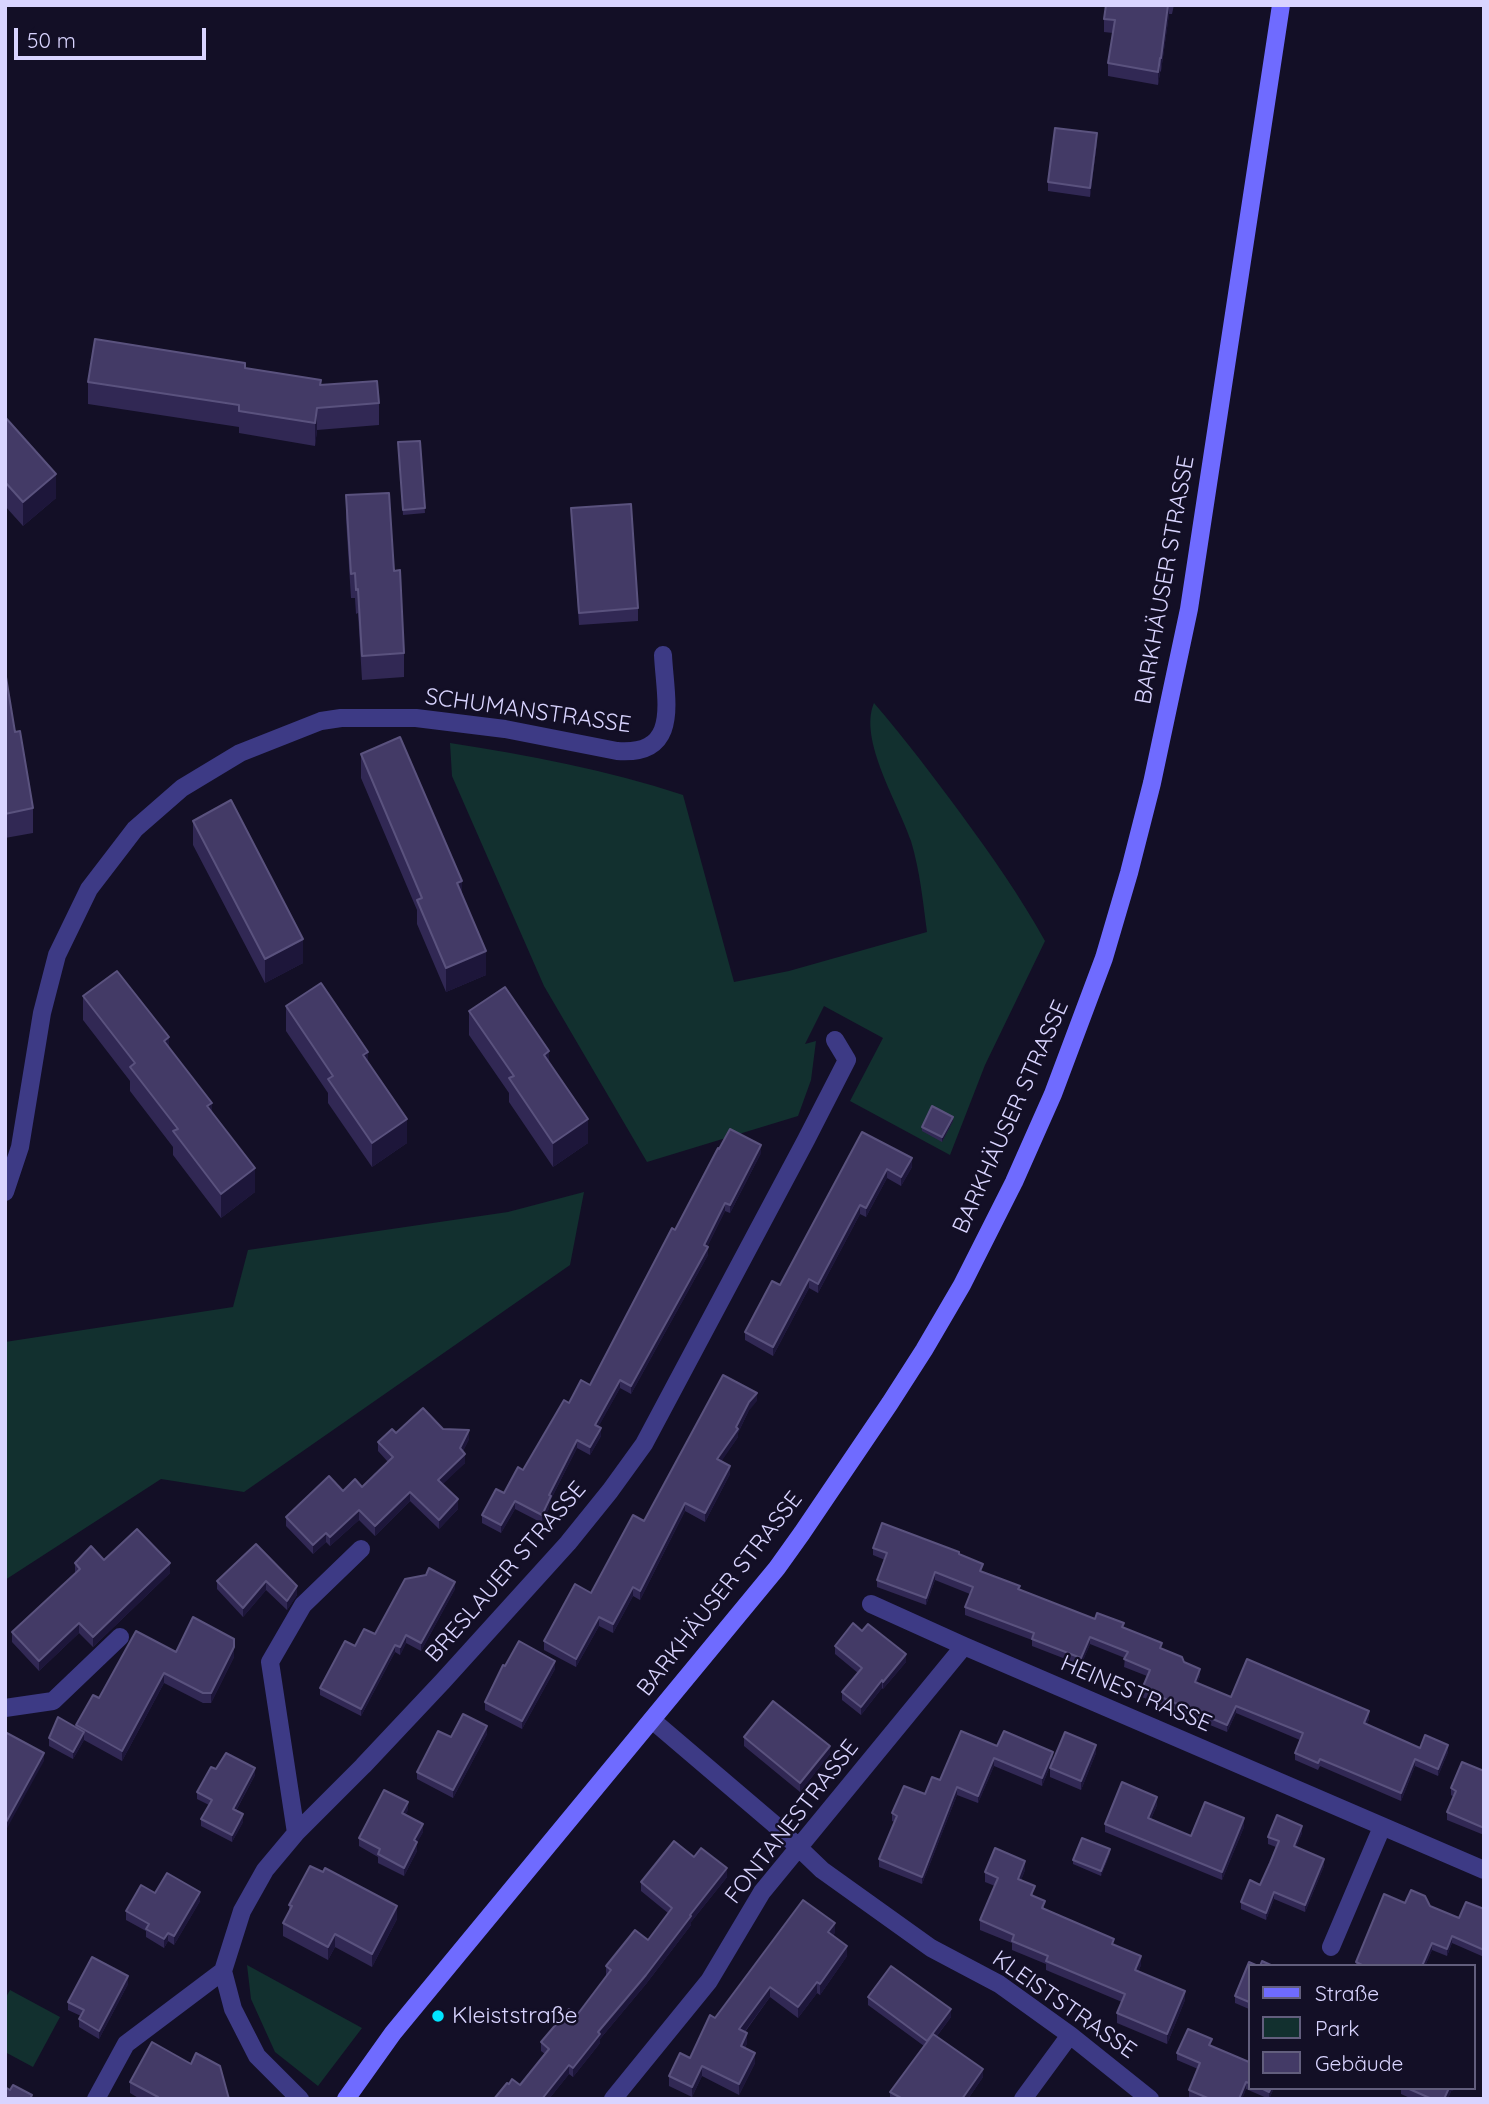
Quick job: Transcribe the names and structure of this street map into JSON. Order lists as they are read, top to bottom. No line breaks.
{"streets":{"street":["BARKHÄUSER STRASSE","SCHUMANSTRASSE","BRESLAUER STRASSE","HEINESTRASSE","FONTANESTRASSE","KLEISTSTRASSE"]},"crossings":[["BARKHÄUSER STRASSE","KLEISTSTRASSE"],["HEINESTRASSE","FONTANESTRASSE"],["FONTANESTRASSE","KLEISTSTRASSE"]],"places":["Kleiststraße"],"legend":["Straße","Park","Gebäude"],"scale_bar":"50 m"}
